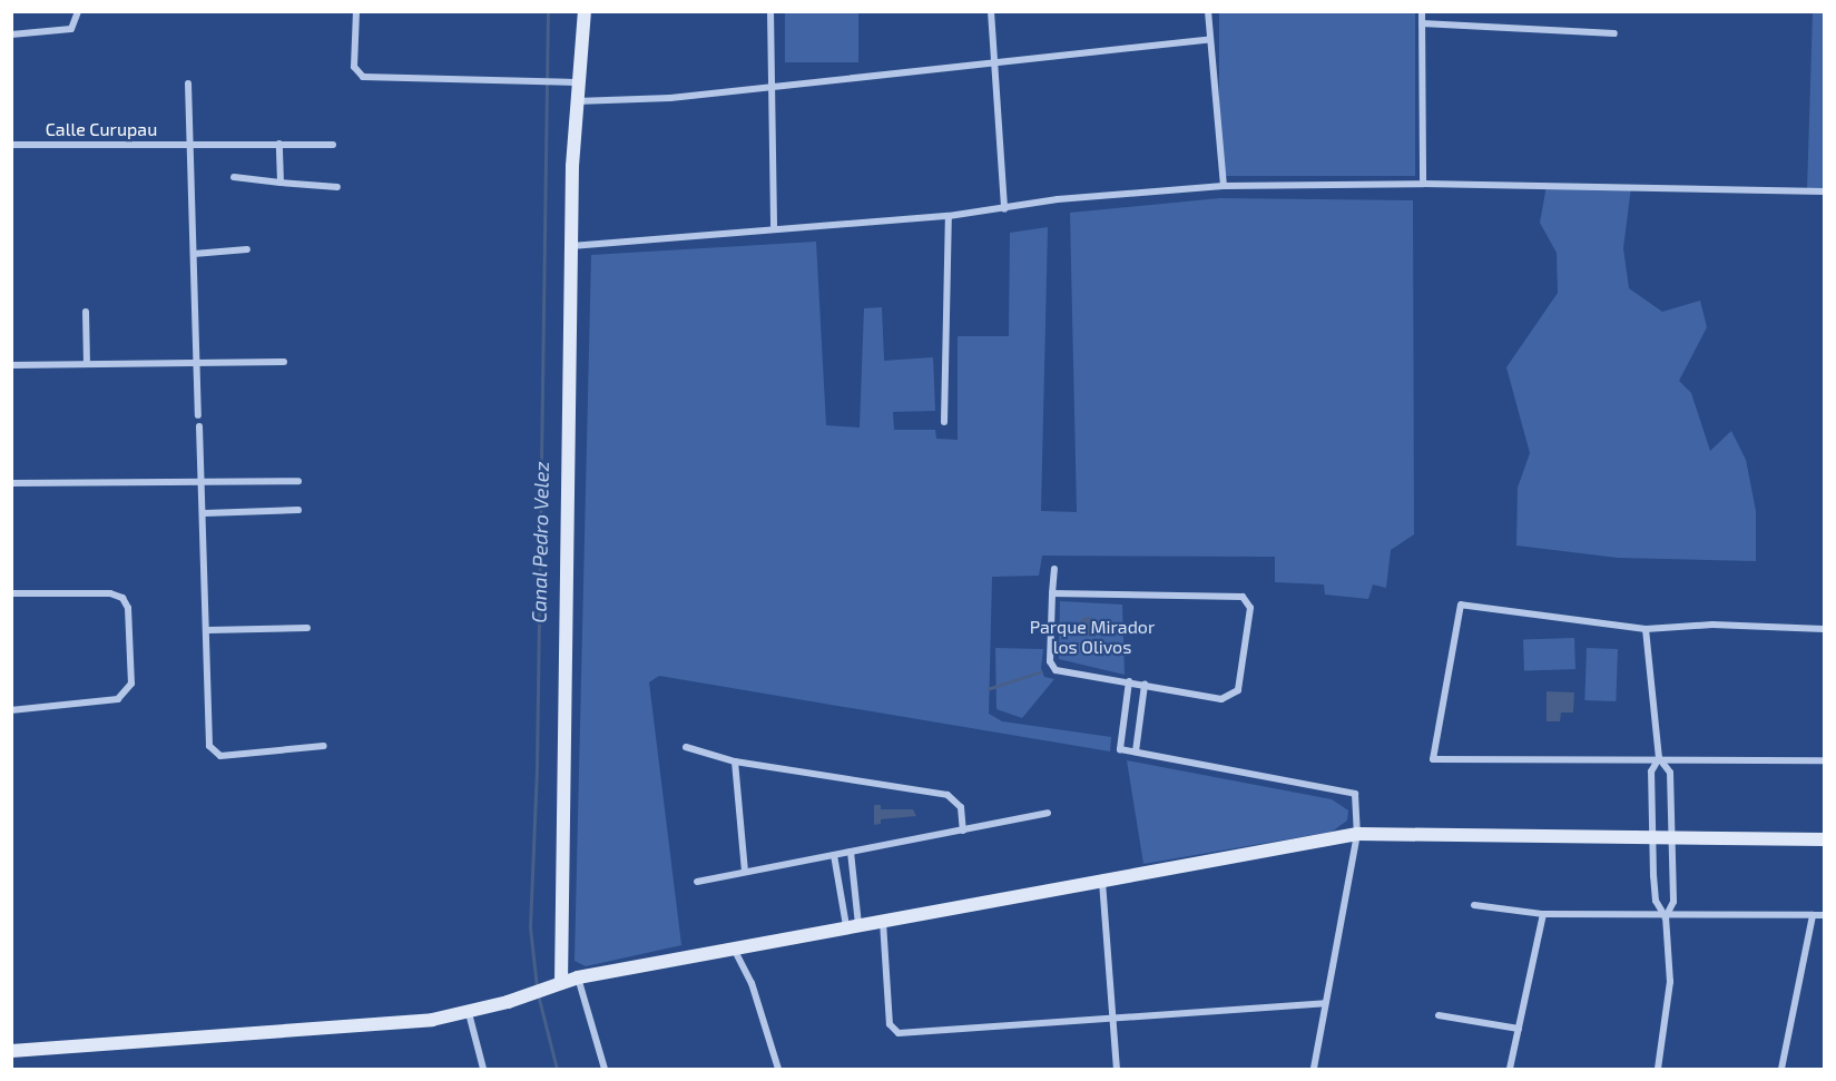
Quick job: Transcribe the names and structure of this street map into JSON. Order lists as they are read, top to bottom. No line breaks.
{"streets":{"street":["Calle Curupau"]},"water":["Canal Pedro Velez"],"parks":["Parque Mirador los Olivos"]}
